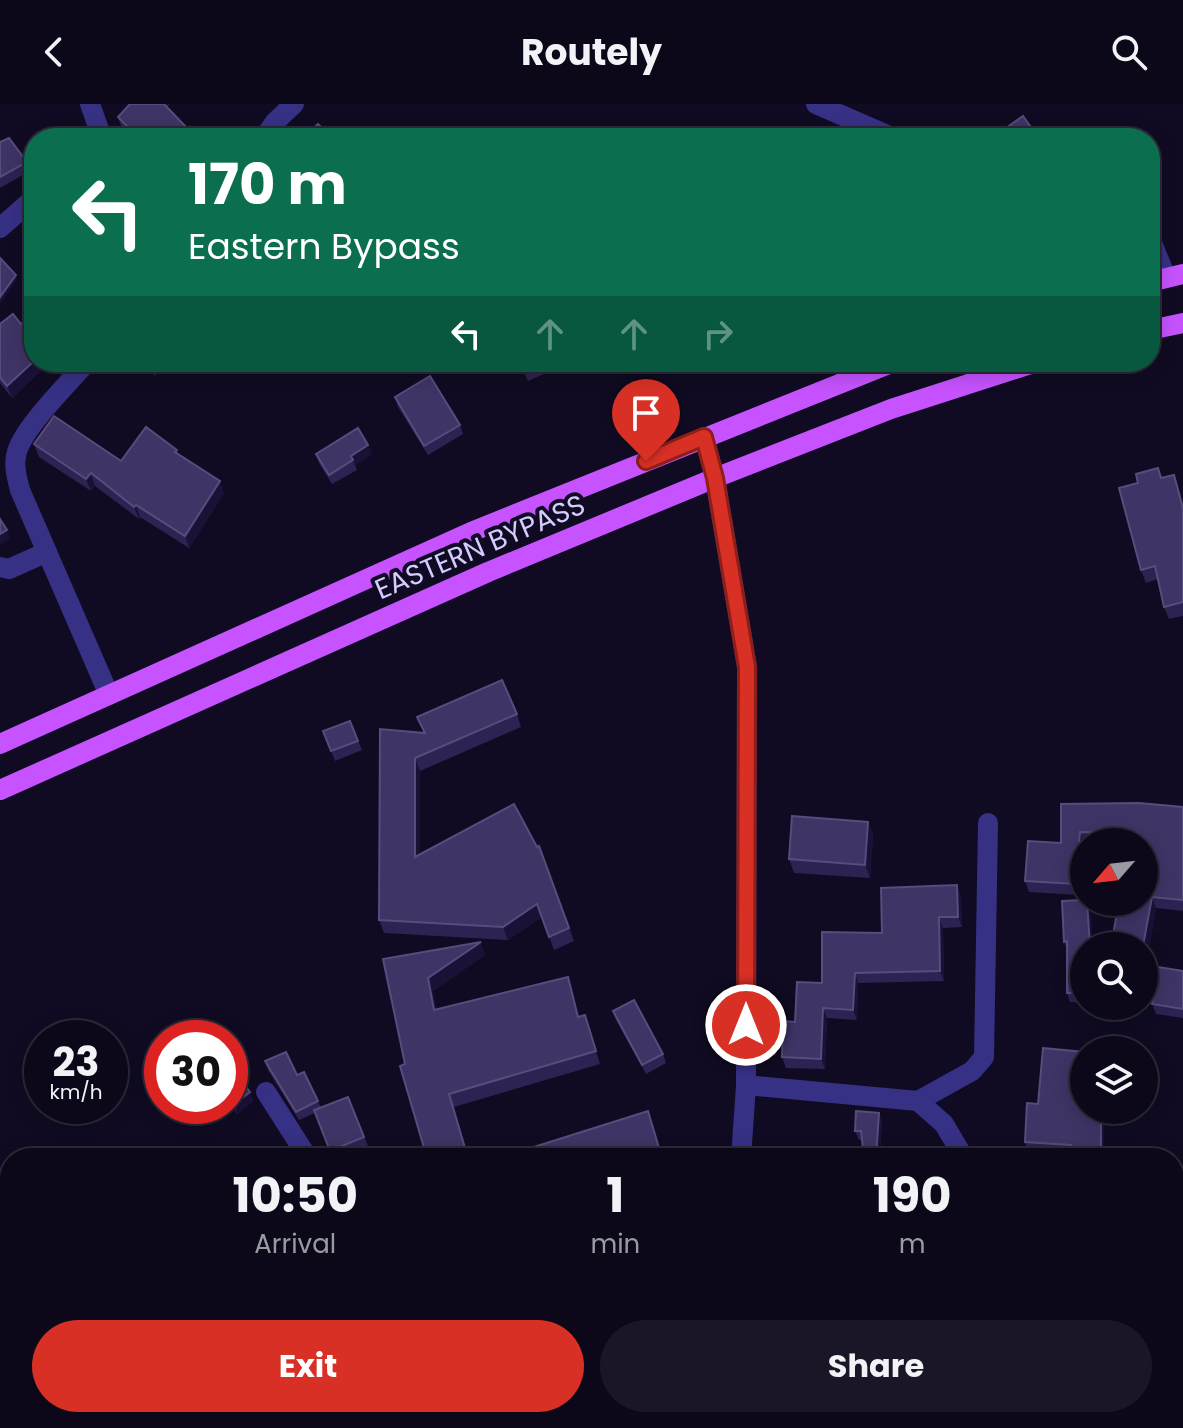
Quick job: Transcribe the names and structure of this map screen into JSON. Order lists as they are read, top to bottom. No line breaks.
{"streets":{"main road":["EASTERN BYPASS"]},"north":"bottom left","page":{"header":"Routely","turn":["170 m","Eastern Bypass"],"speed":"23 km/h","limit":"30","eta":["10:50","Arrival","1","min","190","m"],"buttons":["Exit","Share"]}}
